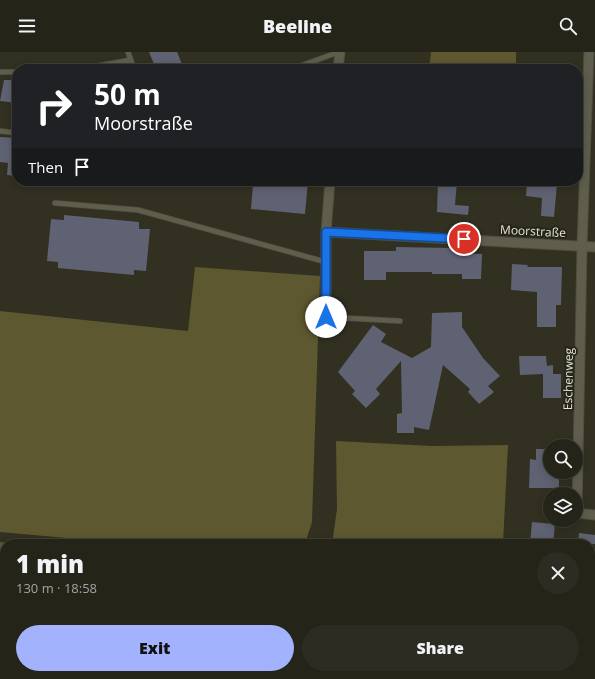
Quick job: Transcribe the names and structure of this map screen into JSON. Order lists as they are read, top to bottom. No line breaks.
{"streets":{"street":["Moorstraße","Eschenweg"]},"crossings":[["Moorstraße","Eschenweg"]],"page":{"header":"Beeline","turn":["50 m","Moorstraße"],"then":"Then","heading":["1 min","130 m · 18:58"],"buttons":["Exit","Share"]}}
